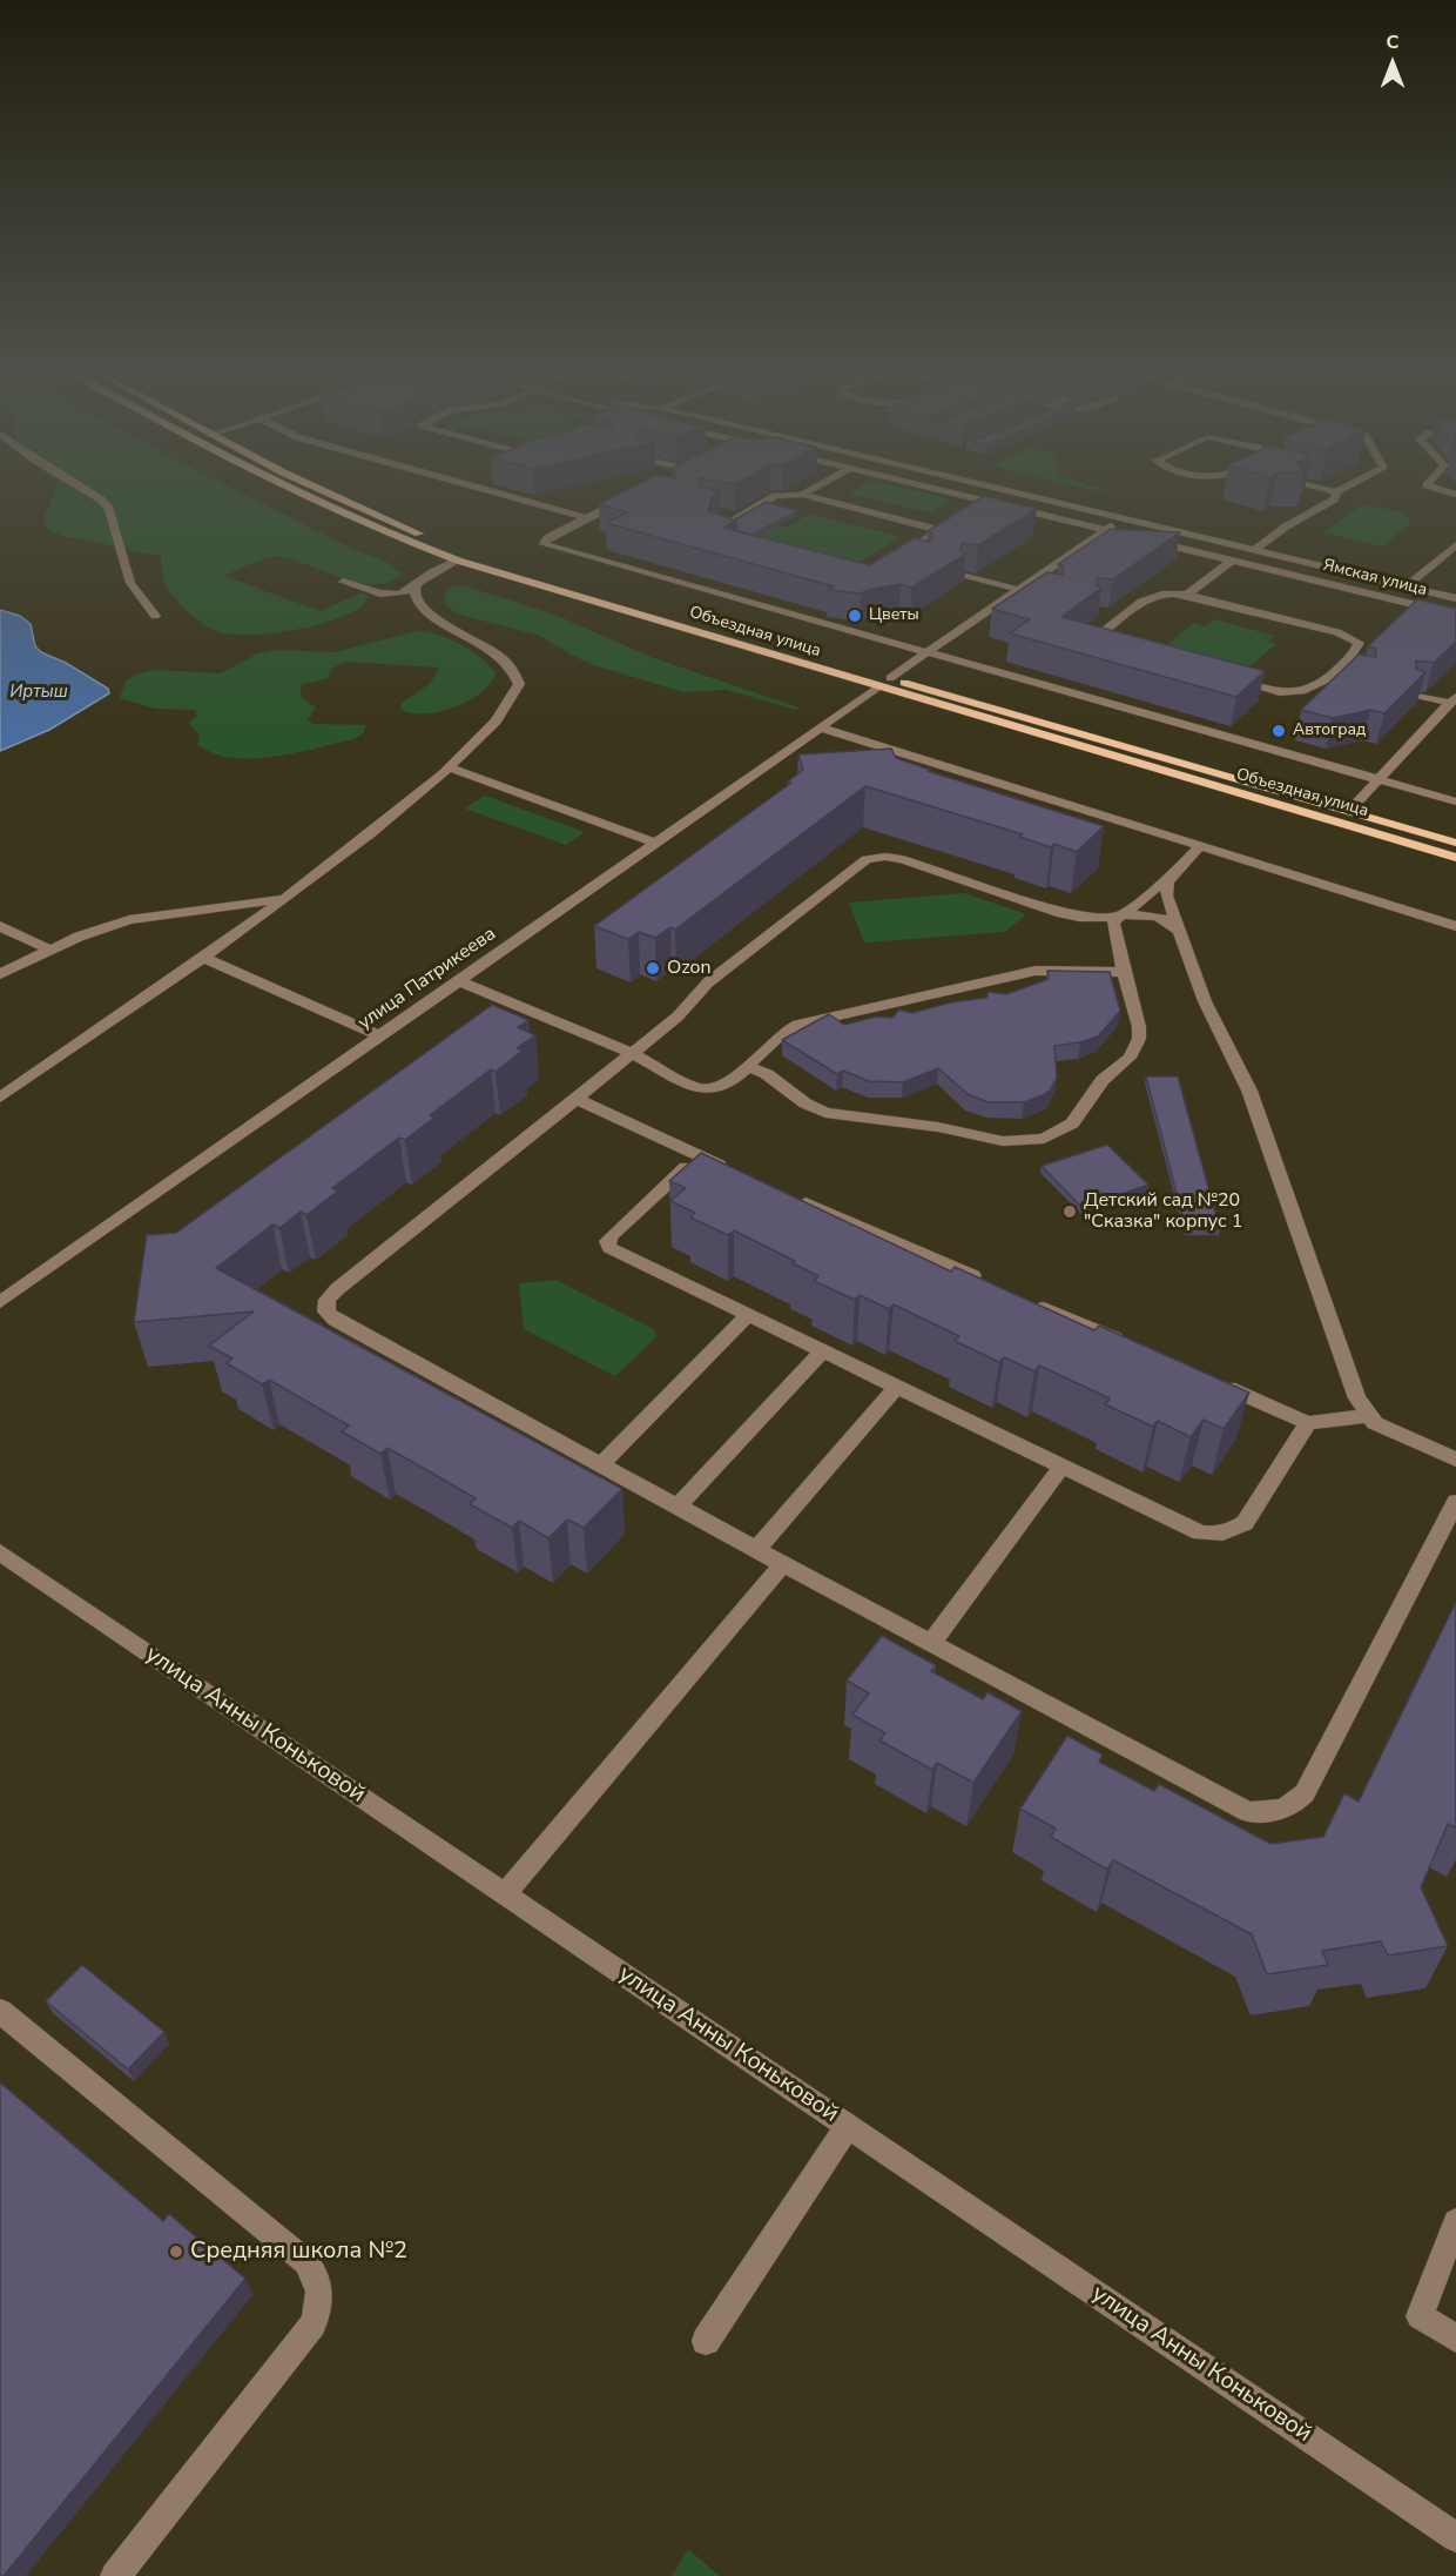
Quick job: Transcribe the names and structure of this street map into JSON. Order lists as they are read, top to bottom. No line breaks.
{"streets":{"main road":["Объездная улица"],"street":["Ямская улица","улица Патрикеева","улица Анны Коньковой"]},"crossings":[["Ямская улица","улица Патрикеева"],["Объездная улица","улица Патрикеева"]],"water":["Иртыш"],"places":["Цветы","Автоград","Ozon","Детский сад №20 \"Сказка\" корпус 1","Средняя школа №2"],"north":"top"}
